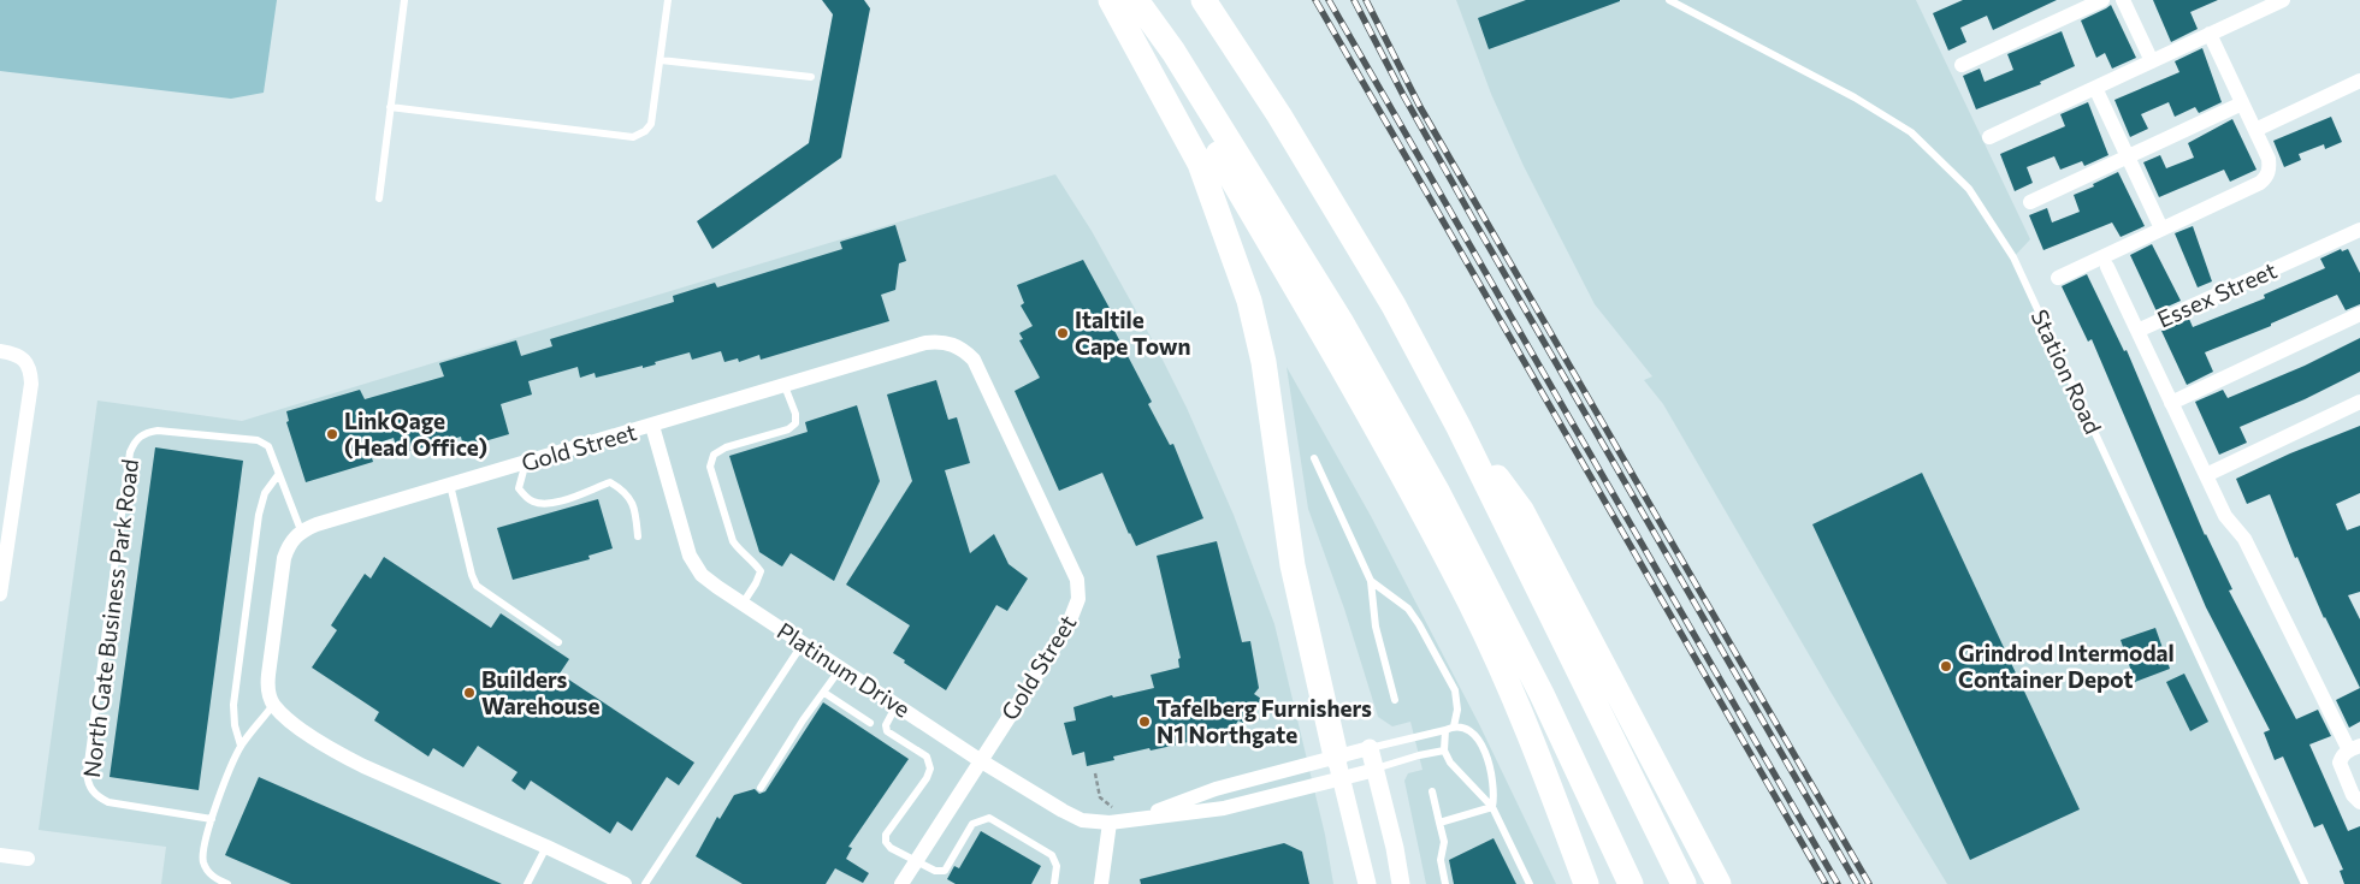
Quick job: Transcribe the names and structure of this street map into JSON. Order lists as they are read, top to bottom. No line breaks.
{"streets":{"street":["Essex Street","Gold Street","Platinum Drive"],"lane":["Station Road","North Gate Business Park Road"]},"crossings":[["Gold Street","North Gate Business Park Road"],["Gold Street","Platinum Drive"]],"places":["Italtile Cape Town","LinkQage (Head Office)","Grindrod Intermodal Container Depot","Builders Warehouse","Tafelberg Furnishers N1 Northgate"]}
